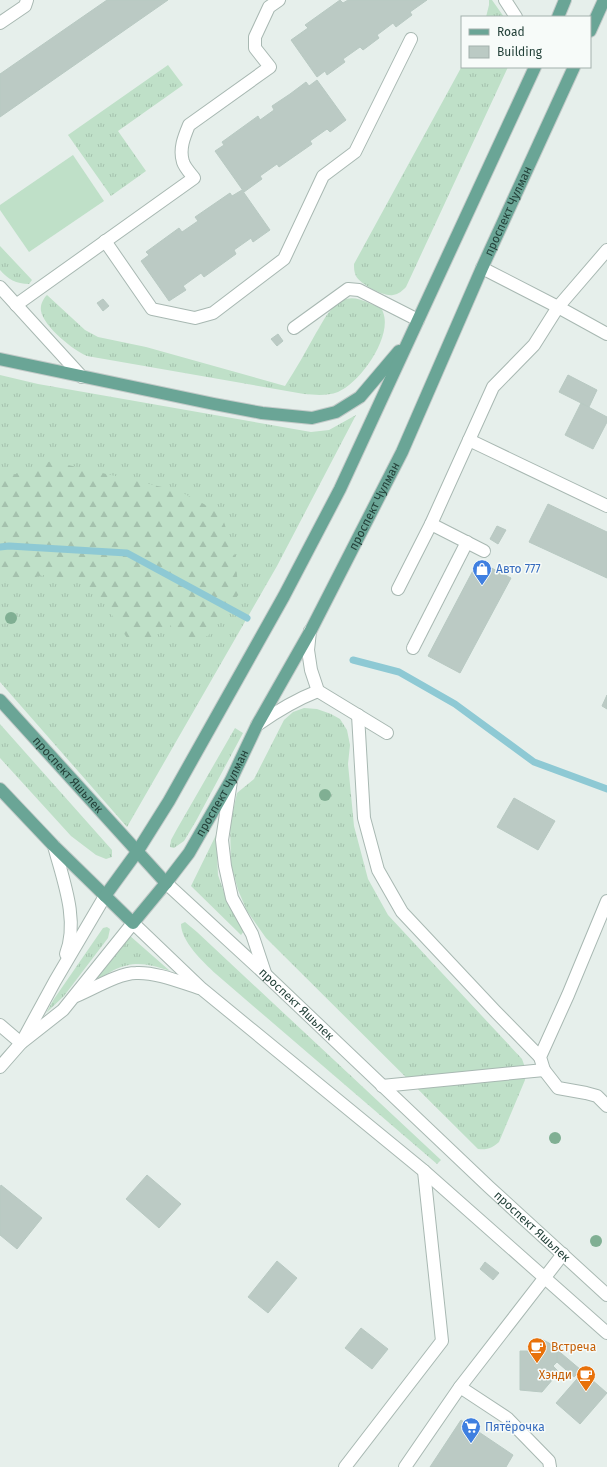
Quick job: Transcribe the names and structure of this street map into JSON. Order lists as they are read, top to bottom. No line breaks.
{"streets":{"main road":["проспект Чулман","проспект Яшьлек"]},"crossings":[["проспект Чулман","проспект Яшьлек"]],"places":{"shop":["Авто 777"],"cafe":["Встреча","Хэнди"],"supermarket":["Пятёрочка"]},"legend":["Road","Building"]}
